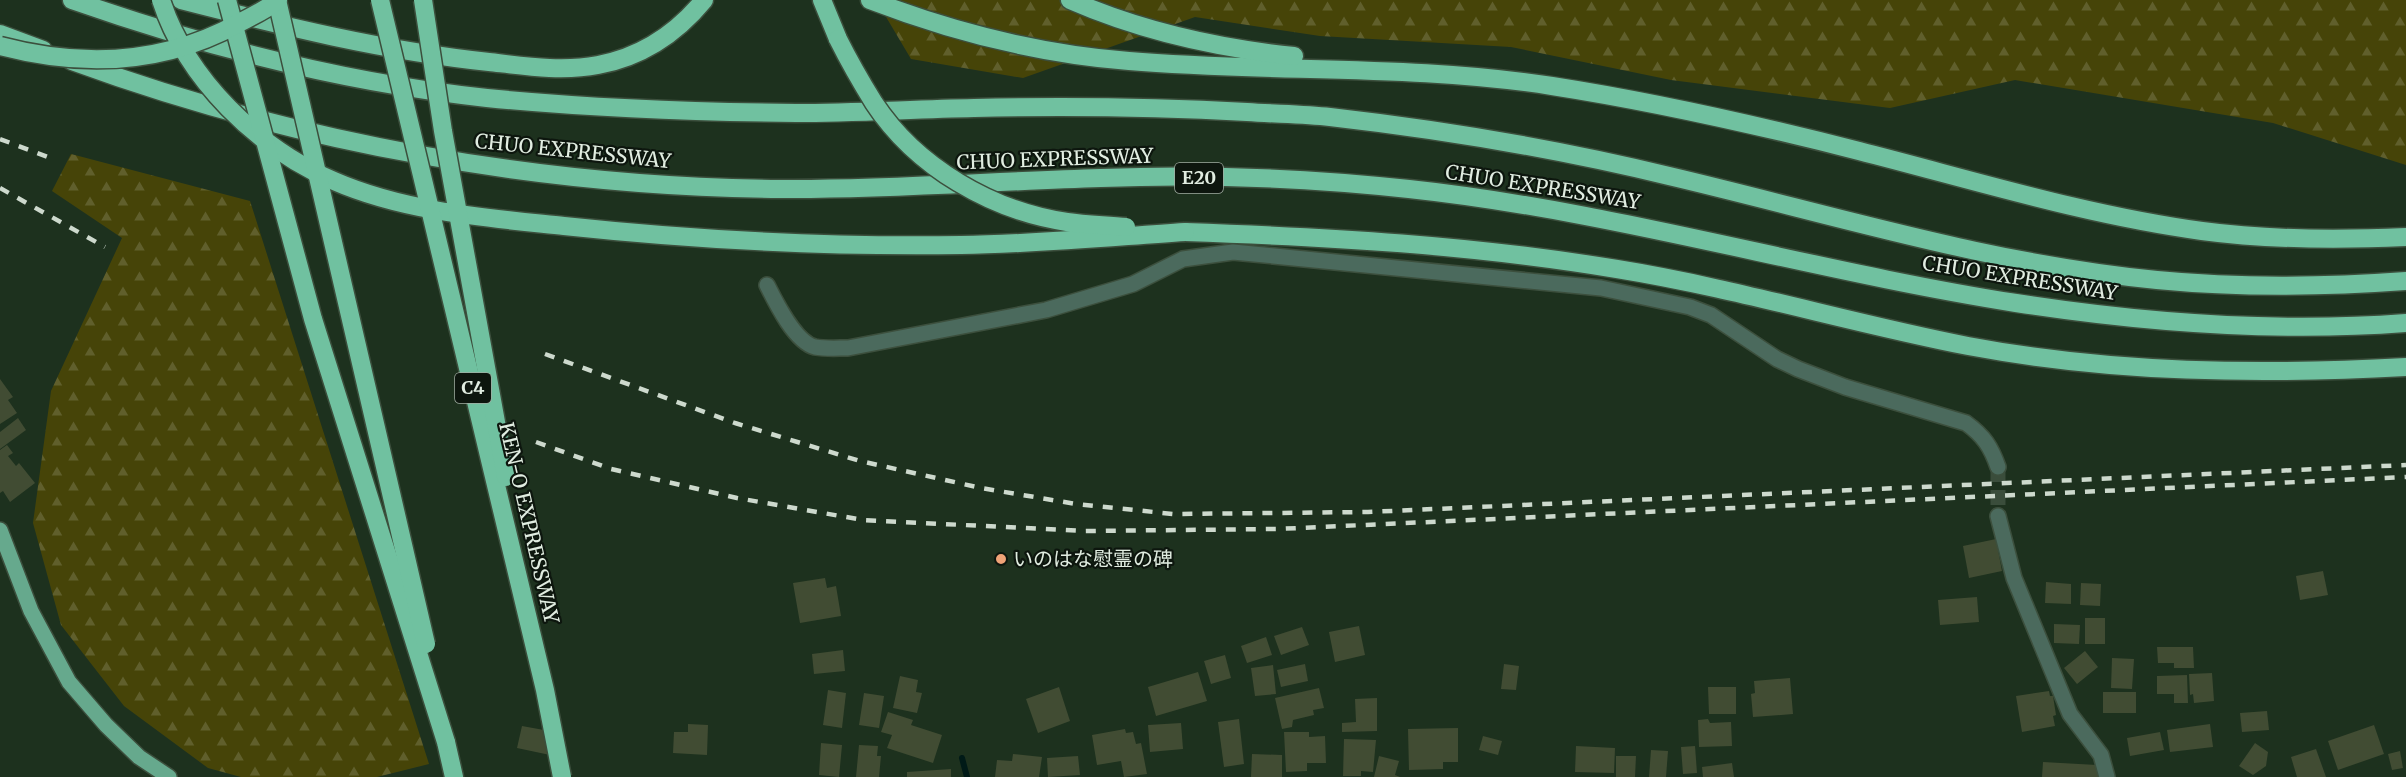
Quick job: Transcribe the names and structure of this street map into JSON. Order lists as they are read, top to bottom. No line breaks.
{"streets":{"highway":["CHUO EXPRESSWAY","E20","C4","KEN-O EXPRESSWAY"]},"places":["いのはな慰霊の碑"]}
